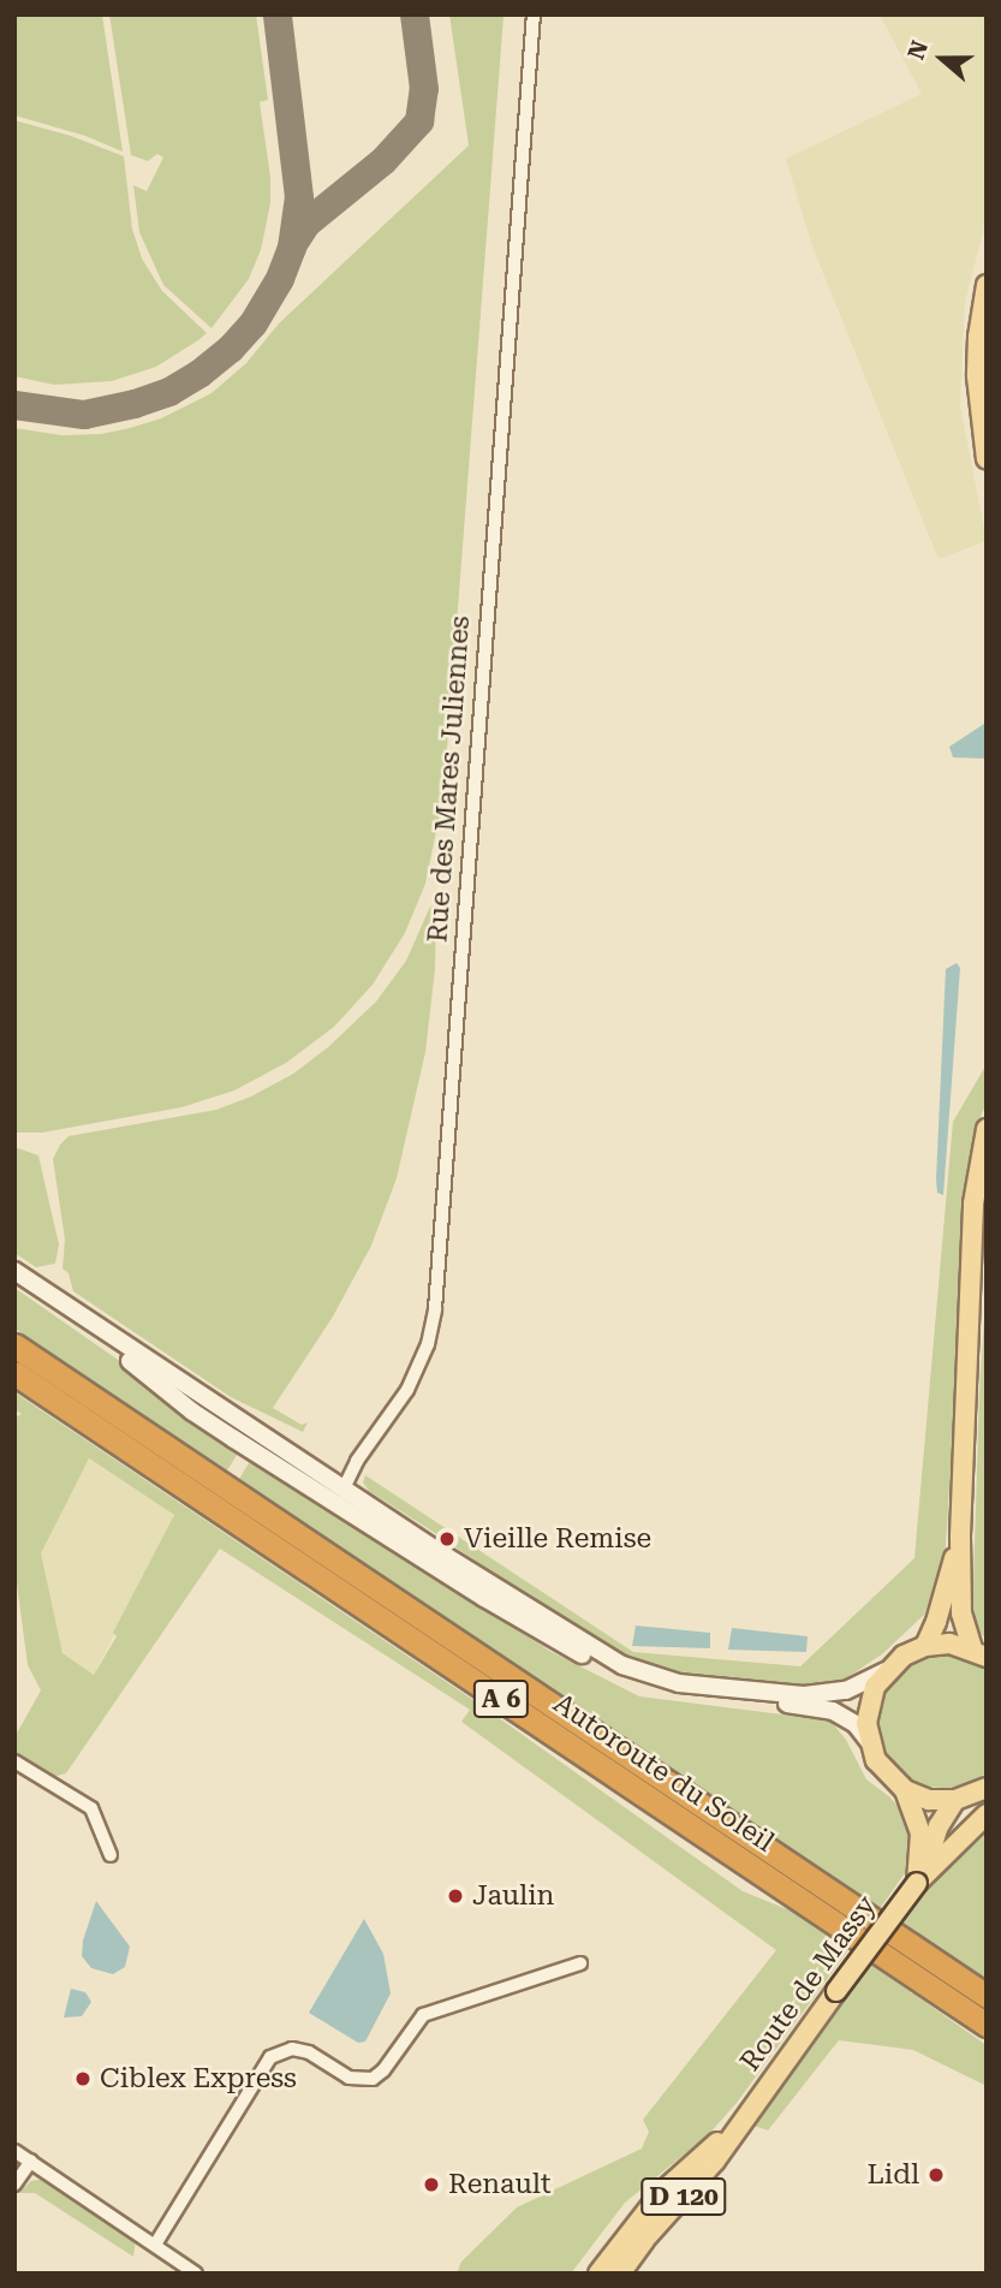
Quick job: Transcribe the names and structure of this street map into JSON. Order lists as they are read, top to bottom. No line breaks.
{"streets":{"highway":["A 6","Autoroute du Soleil"],"main road":["Route de Massy","D 120"],"street":["Rue des Mares Juliennes"]},"crossings":[["Route de Massy","D 120"]],"places":["Vieille Remise","Jaulin","Ciblex Express","Lidl","Renault"],"north":"left"}
